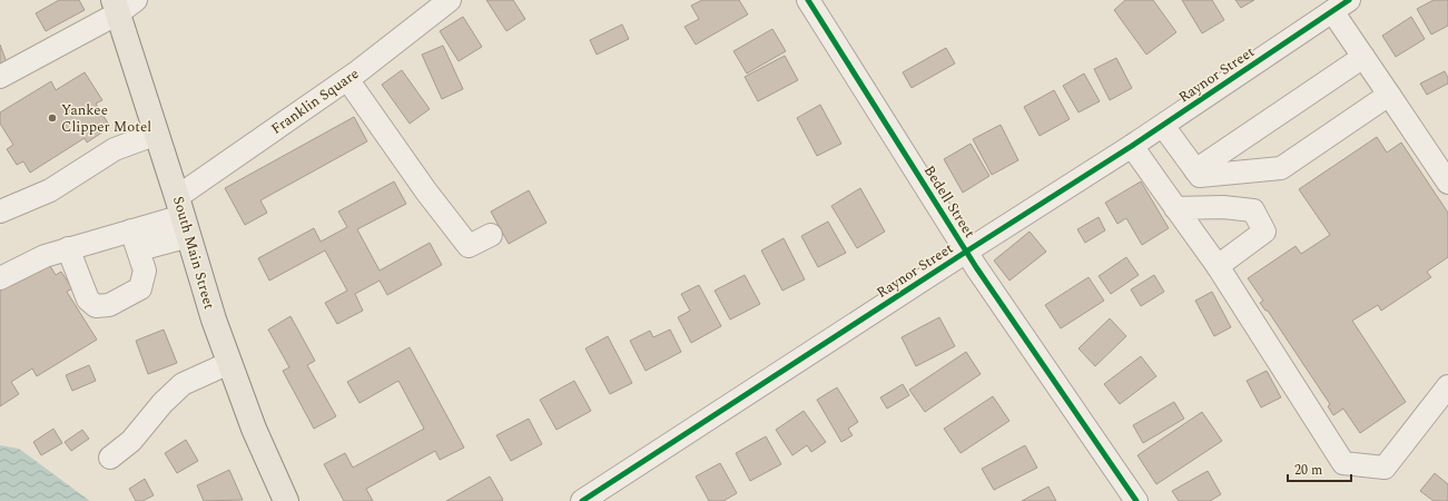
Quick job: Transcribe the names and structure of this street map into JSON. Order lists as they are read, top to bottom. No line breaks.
{"streets":{"main road":["South Main Street"],"street":["Raynor Street","Franklin Square","Bedell Street"]},"crossings":[["Raynor Street","Bedell Street"],["Franklin Square","South Main Street"]],"places":["Yankee Clipper Motel"],"scale_bar":"20 m"}
